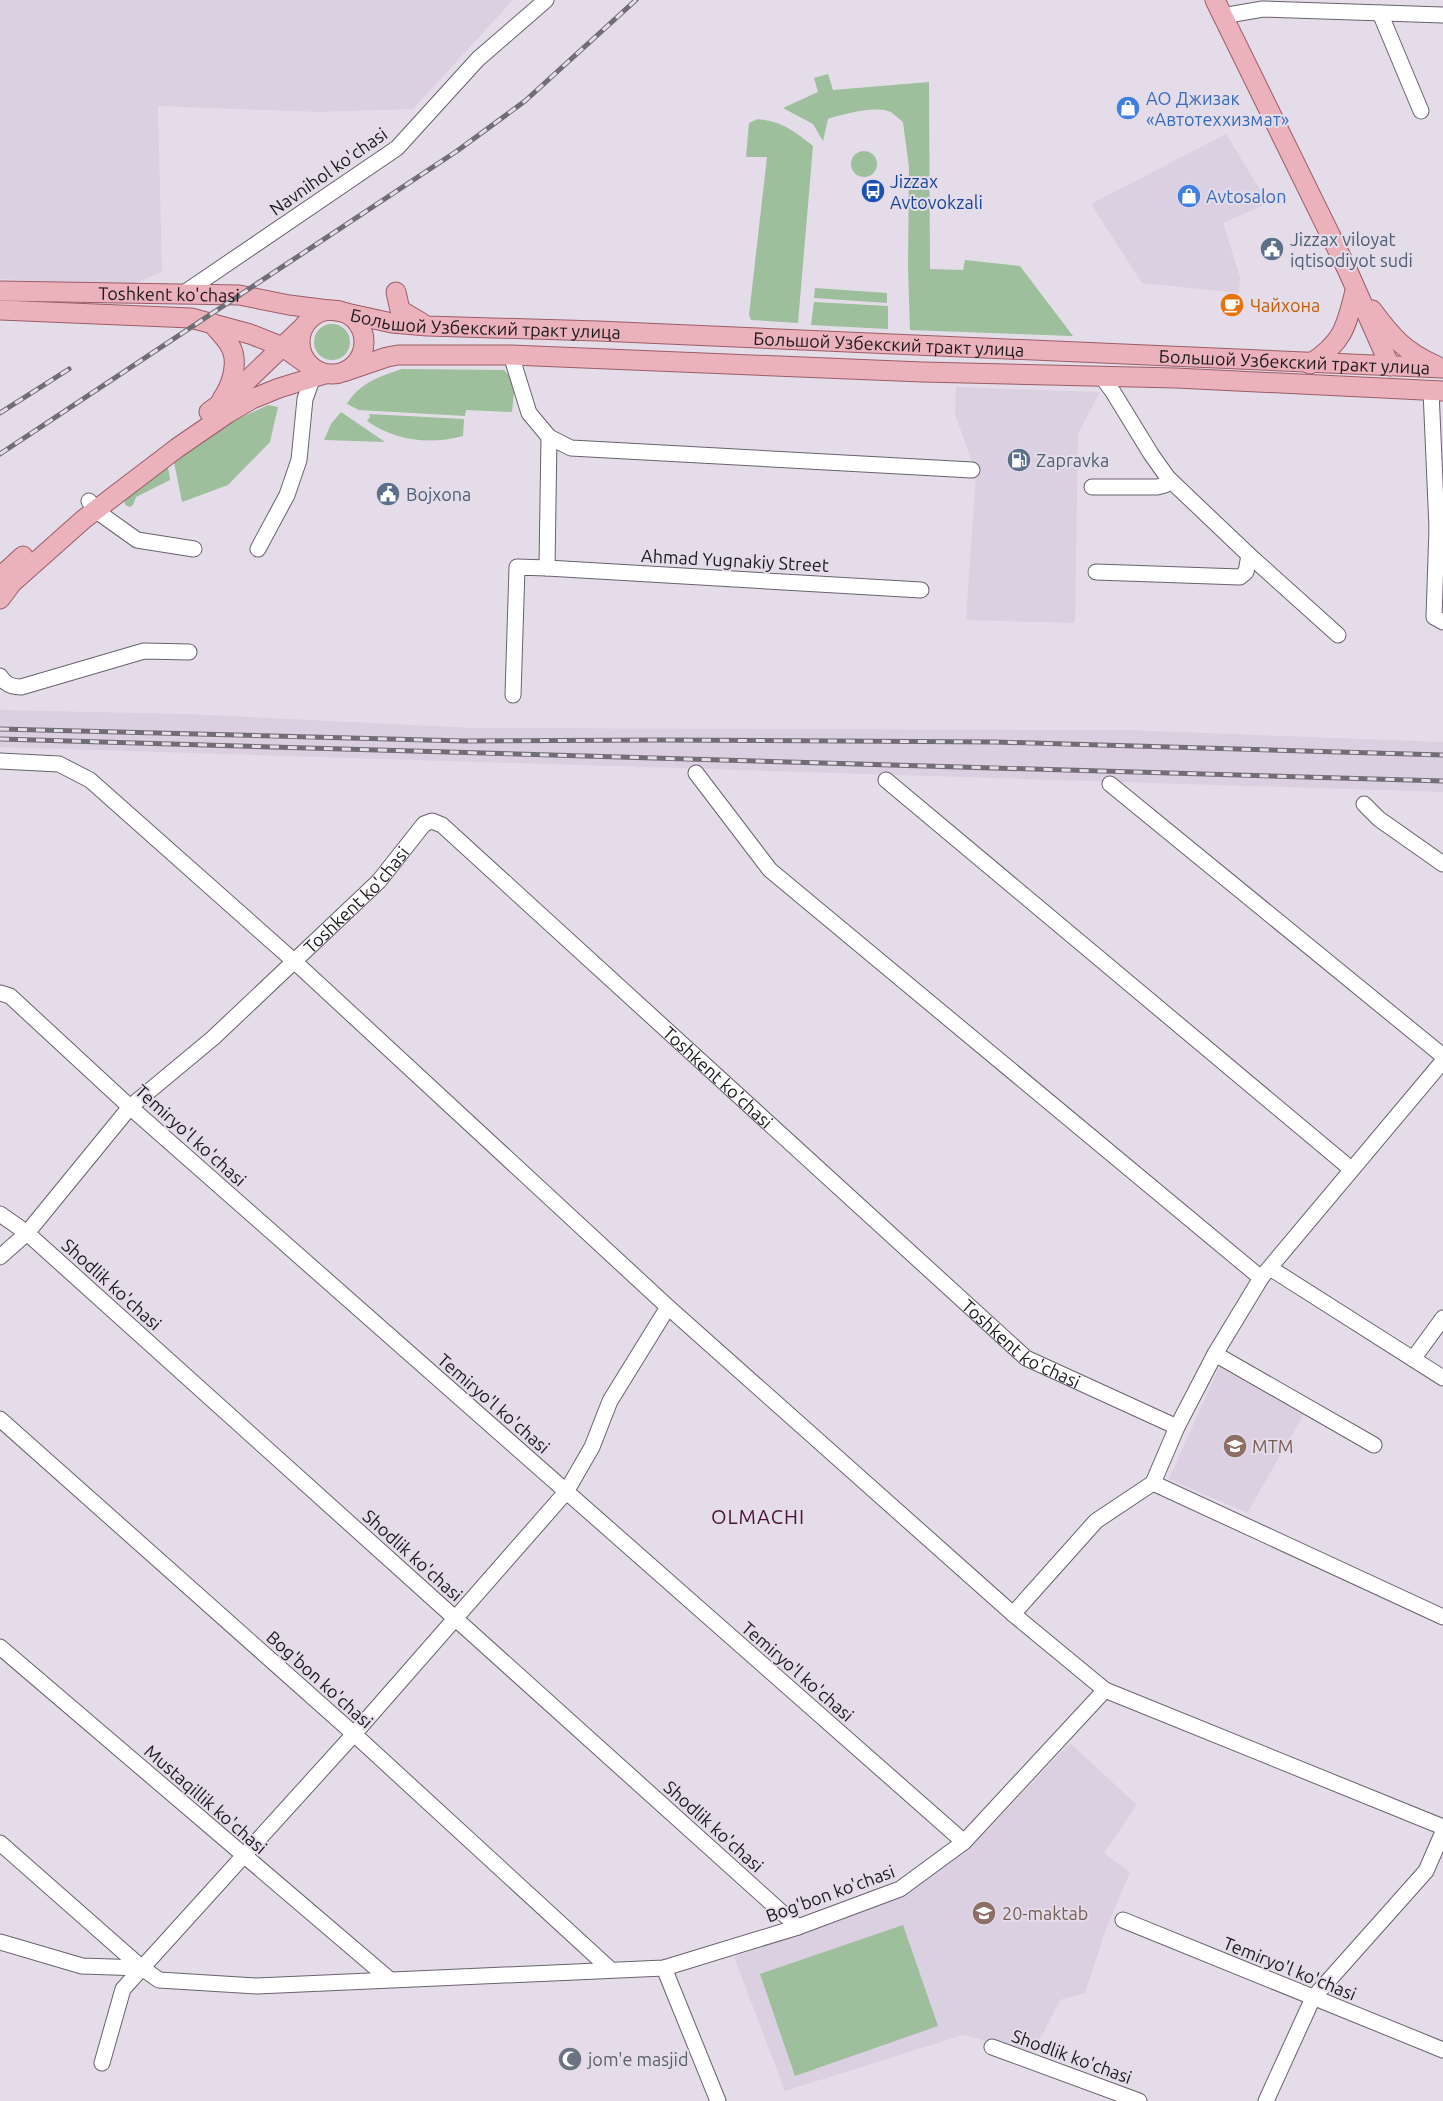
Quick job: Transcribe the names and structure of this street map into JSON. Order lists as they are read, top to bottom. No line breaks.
{"streets":{"main road":["Toshkent ko'chasi","Большой Узбекский тракт улица"],"street":["Navnihol ko'chasi","Ahmad Yugnakiy Street","Temiryo'l ko'chasi","Shodlik ko'chasi","Bog'bon ko'chasi","Mustaqillik ko'chasi"]},"crossings":[["Navnihol ko'chasi","Toshkent ko'chasi"],["Toshkent ko'chasi","Большой Узбекский тракт улица"],["Temiryo'l ko'chasi","Bog'bon ko'chasi"],["Shodlik ko'chasi","Bog'bon ko'chasi"],["Bog'bon ko'chasi","Mustaqillik ko'chasi"]],"districts":["OLMACHI"],"places":{"shop":["АО Джизак «Автотеххизмат»","Avtosalon"],"bus stop":["Jizzax Avtovokzali"],"public building":["Jizzax viloyat iqtisodiyot sudi","Bojxona"],"cafe":["Чайхона"],"fuel station":["Zapravka"],"school or university":["MTM","20-maktab"],"mosque":["jom'e masjid"]}}
